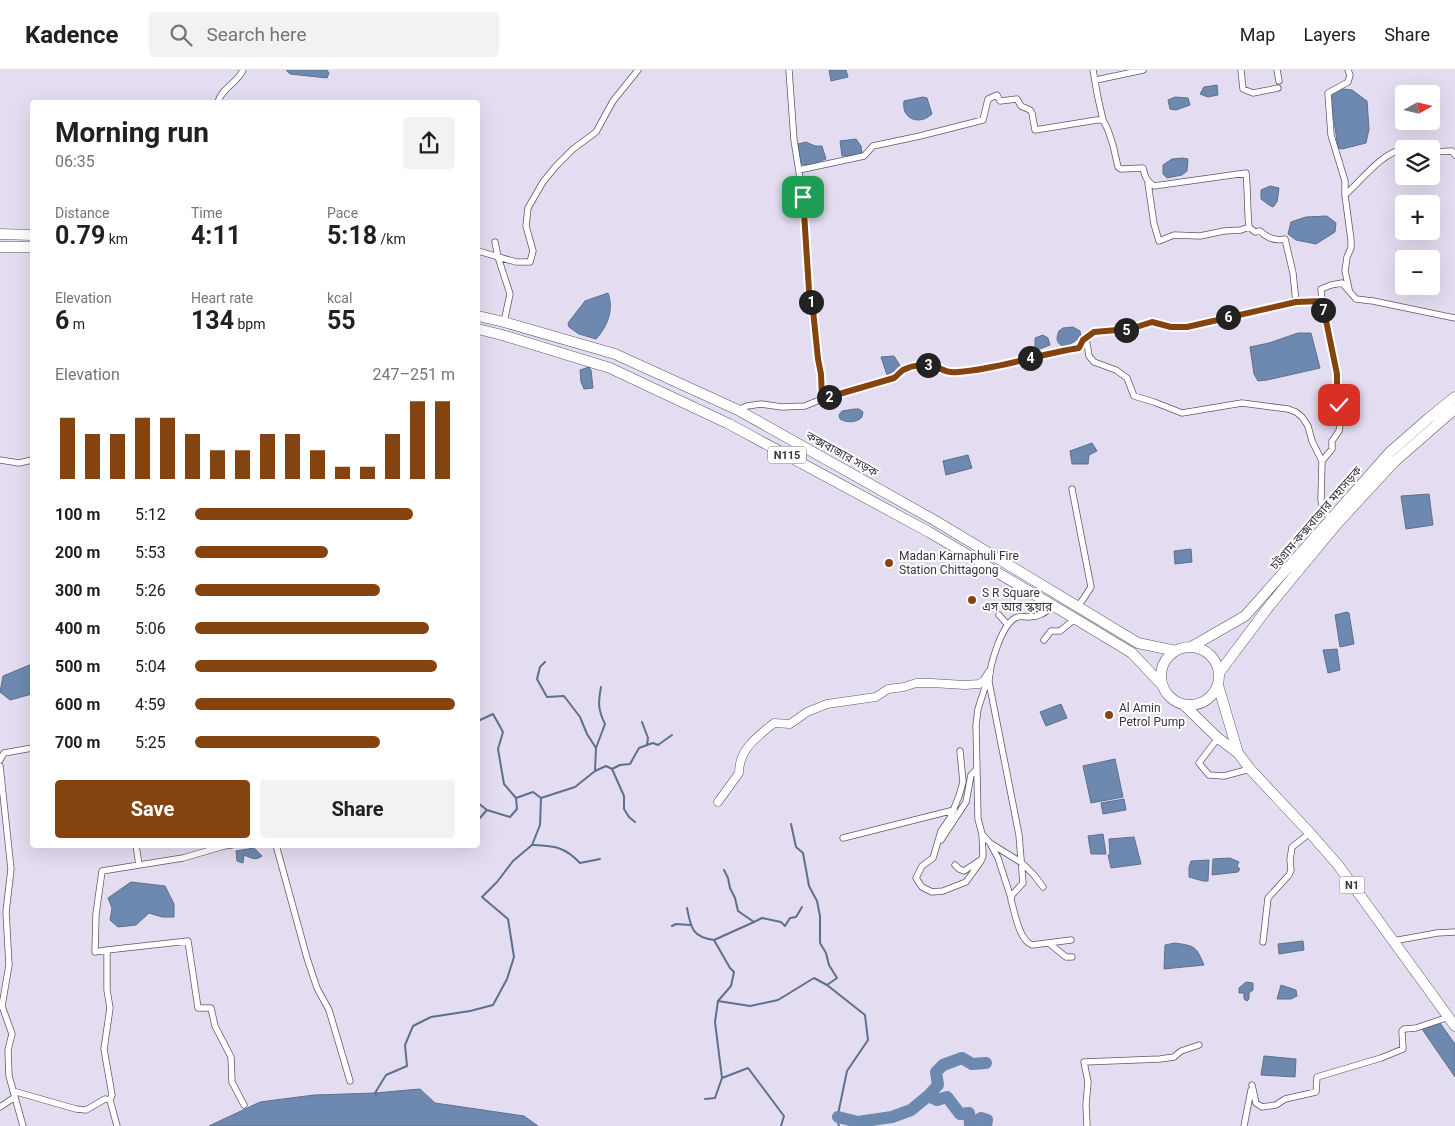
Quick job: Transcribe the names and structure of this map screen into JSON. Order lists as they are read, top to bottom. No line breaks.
{"streets":{"highway":["কক্সবাজার সড়ক","N115","চট্টগ্রাম-কক্সবাজার মহাসড়ক","N1"]},"crossings":[["কক্সবাজার সড়ক","N115"],["কক্সবাজার সড়ক","চট্টগ্রাম-কক্সবাজার মহাসড়ক"],["কক্সবাজার সড়ক","N1"],["N115","চট্টগ্রাম-কক্সবাজার মহাসড়ক"],["N115","N1"],["চট্টগ্রাম-কক্সবাজার মহাসড়ক","N1"]],"places":["Madan Karnaphuli Fire Station Chittagong","S R Square এস আর স্কয়ার","Al Amin Petrol Pump"],"north":"right","page":{"header":"Kadence","search":"Search here","nav":["Map","Layers","Share"],"map_buttons":["+","−"],"heading":["Morning run","06:35"],"stats":[["Distance","0.79 km"],["Time","4:11"],["Pace","5:18 /km"],["Elevation","6 m"],["Heart rate","134 bpm"],["kcal","55"]],"pins":["1","7","6","5","4","3","2"],"chart":["Elevation","247–251 m"],"list":[{"name":"100 m","note":"5:12"},{"name":"200 m","note":"5:53"},{"name":"300 m","note":"5:26"},{"name":"400 m","note":"5:06"},{"name":"500 m","note":"5:04"},{"name":"600 m","note":"4:59"},{"name":"700 m","note":"5:25"}],"buttons":["Save","Share"]}}
